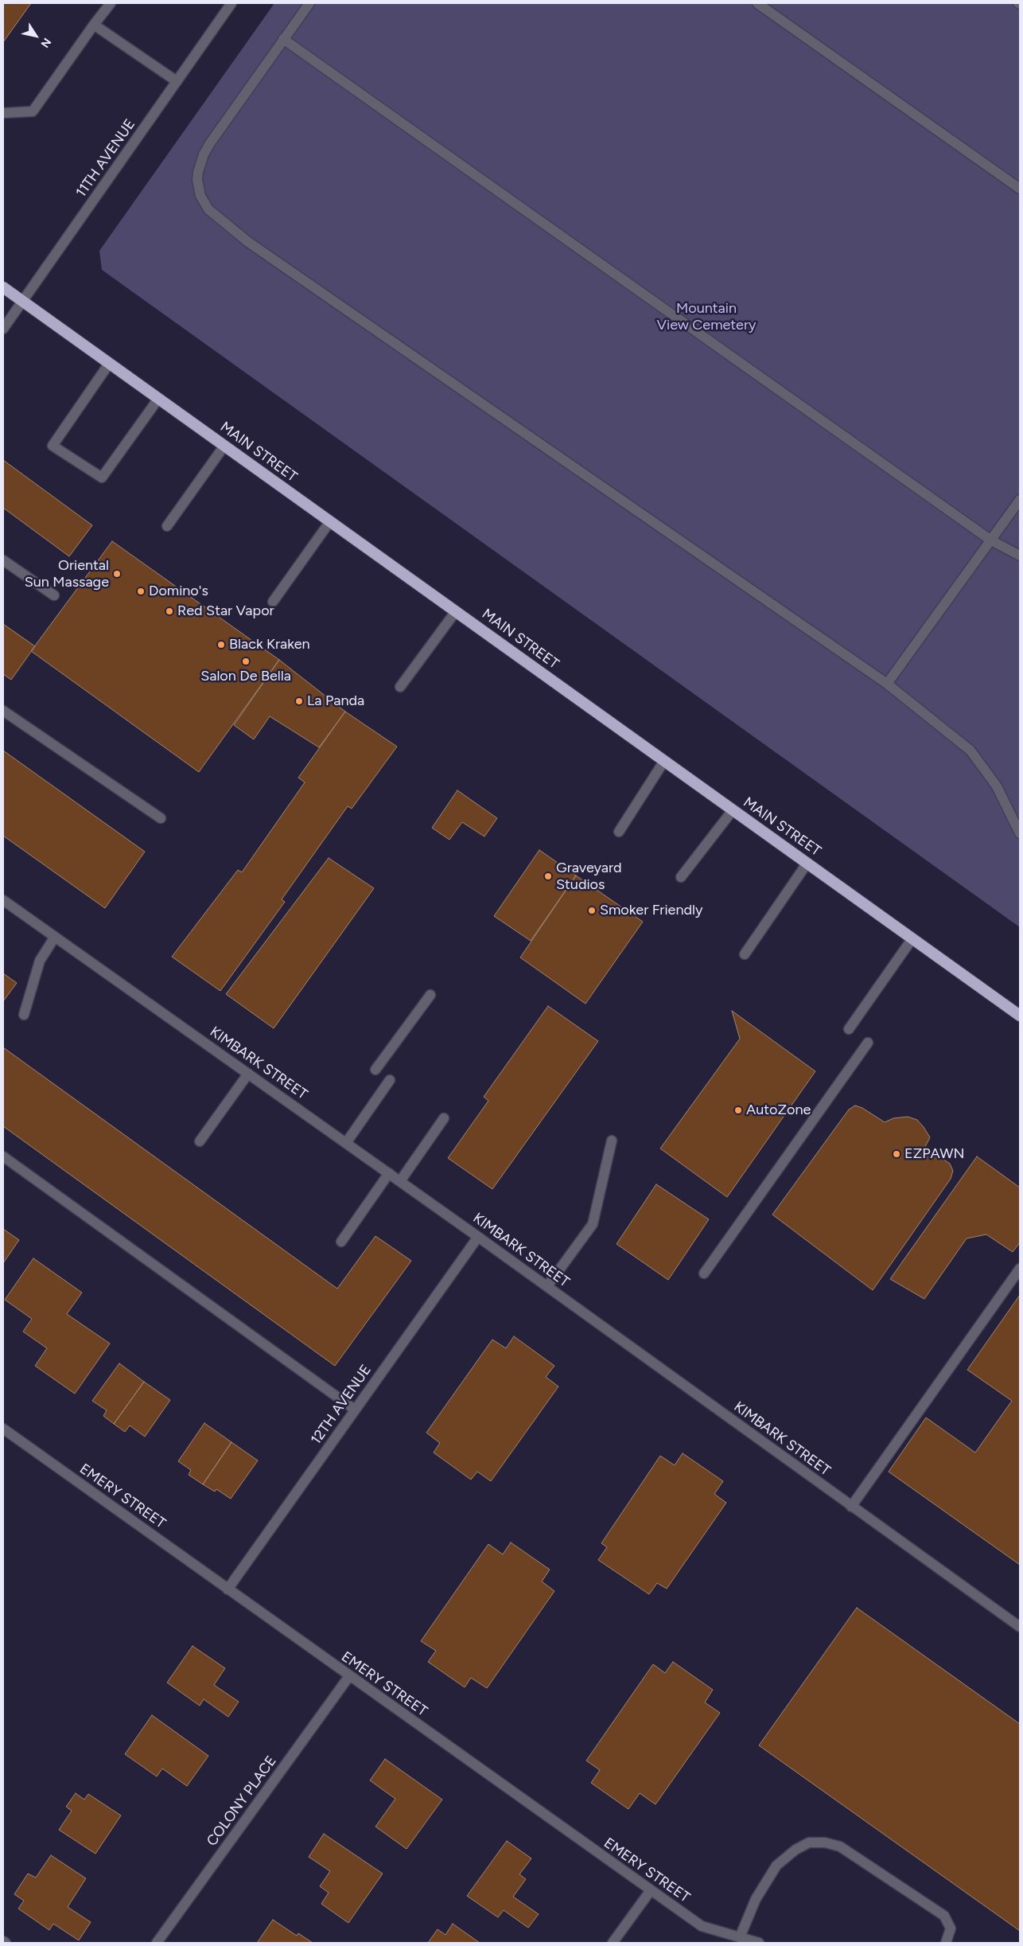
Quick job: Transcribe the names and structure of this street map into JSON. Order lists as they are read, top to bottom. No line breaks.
{"streets":{"highway":["MAIN STREET"],"street":["11TH AVENUE","KIMBARK STREET","12TH AVENUE","EMERY STREET","COLONY PLACE"]},"crossings":[["11TH AVENUE","MAIN STREET"],["KIMBARK STREET","12TH AVENUE"],["12TH AVENUE","EMERY STREET"],["EMERY STREET","COLONY PLACE"]],"parks":["Mountain View Cemetery"],"places":["Oriental Sun Massage","Domino's","Red Star Vapor","Black Kraken","Salon De Bella","La Panda","Graveyard Studios","Smoker Friendly","AutoZone","EZPAWN"],"north":"bottom right"}
